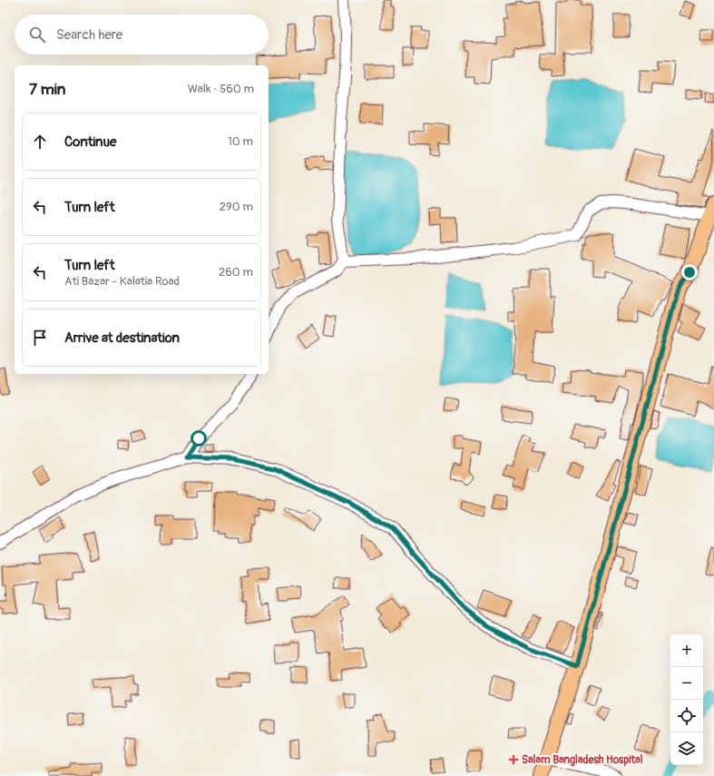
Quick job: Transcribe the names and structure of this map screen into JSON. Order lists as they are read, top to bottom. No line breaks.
{"places":{"health":["Salam Bangladesh Hospital"]},"page":{"search":"Search here","heading":["7 min","Walk · 560 m"],"list":[["Continue","10 m"],["Turn left","290 m"],["Turn left","Ati Bazar - Kalatia Road","260 m"],"Arrive at destination"],"map_buttons":["+","−"]}}
